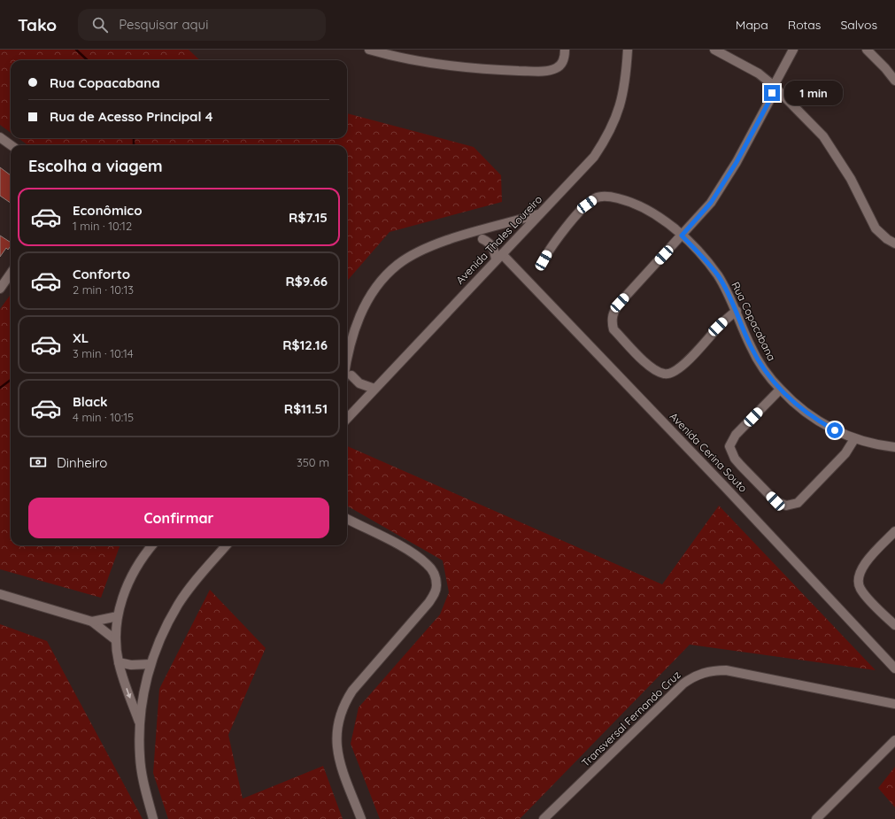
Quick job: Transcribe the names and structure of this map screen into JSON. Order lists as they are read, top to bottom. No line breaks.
{"streets":{"street":["Avenida Thales Loureiro","Rua Copacabana","Avenida Cerina Souto","Transversal Fernando Cruz"]},"crossings":[["Avenida Thales Loureiro","Avenida Cerina Souto"]],"page":{"header":"Tako","search":"Pesquisar aqui","nav":["Mapa","Rotas","Salvos"],"banner":["Rua Copacabana","Rua de Acesso Principal 4"],"bubble":"1 min","heading":"Escolha a viagem","list":[{"name":"Econômico","note":"1 min · 10:12","value":"R$7.15"},{"name":"Conforto","note":"2 min · 10:13","value":"R$9.66"},{"name":"XL","note":"3 min · 10:14","value":"R$12.16"},{"name":"Black","note":"4 min · 10:15","value":"R$11.51"}],"pay":["Dinheiro","350 m"],"buttons":"Confirmar"}}
